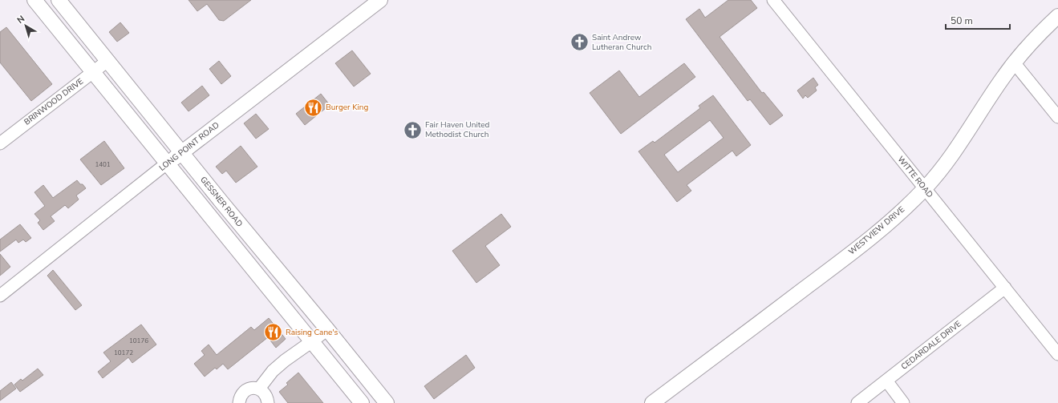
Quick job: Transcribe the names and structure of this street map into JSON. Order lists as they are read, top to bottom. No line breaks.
{"streets":{"main road":["LONG POINT ROAD","GESSNER ROAD","WESTVIEW DRIVE"],"street":["BRINWOOD DRIVE","WITTE ROAD","CEDARDALE DRIVE"]},"crossings":[["BRINWOOD DRIVE","GESSNER ROAD"],["LONG POINT ROAD","GESSNER ROAD"],["WITTE ROAD","WESTVIEW DRIVE"],["WITTE ROAD","CEDARDALE DRIVE"]],"places":{"church":["Saint Andrew Lutheran Church","Fair Haven United Methodist Church"],"restaurant":["Burger King","Raising Cane's"]},"house_numbers":["1401","10176","10172"],"scale_bar":"50 m","north":"top left"}
